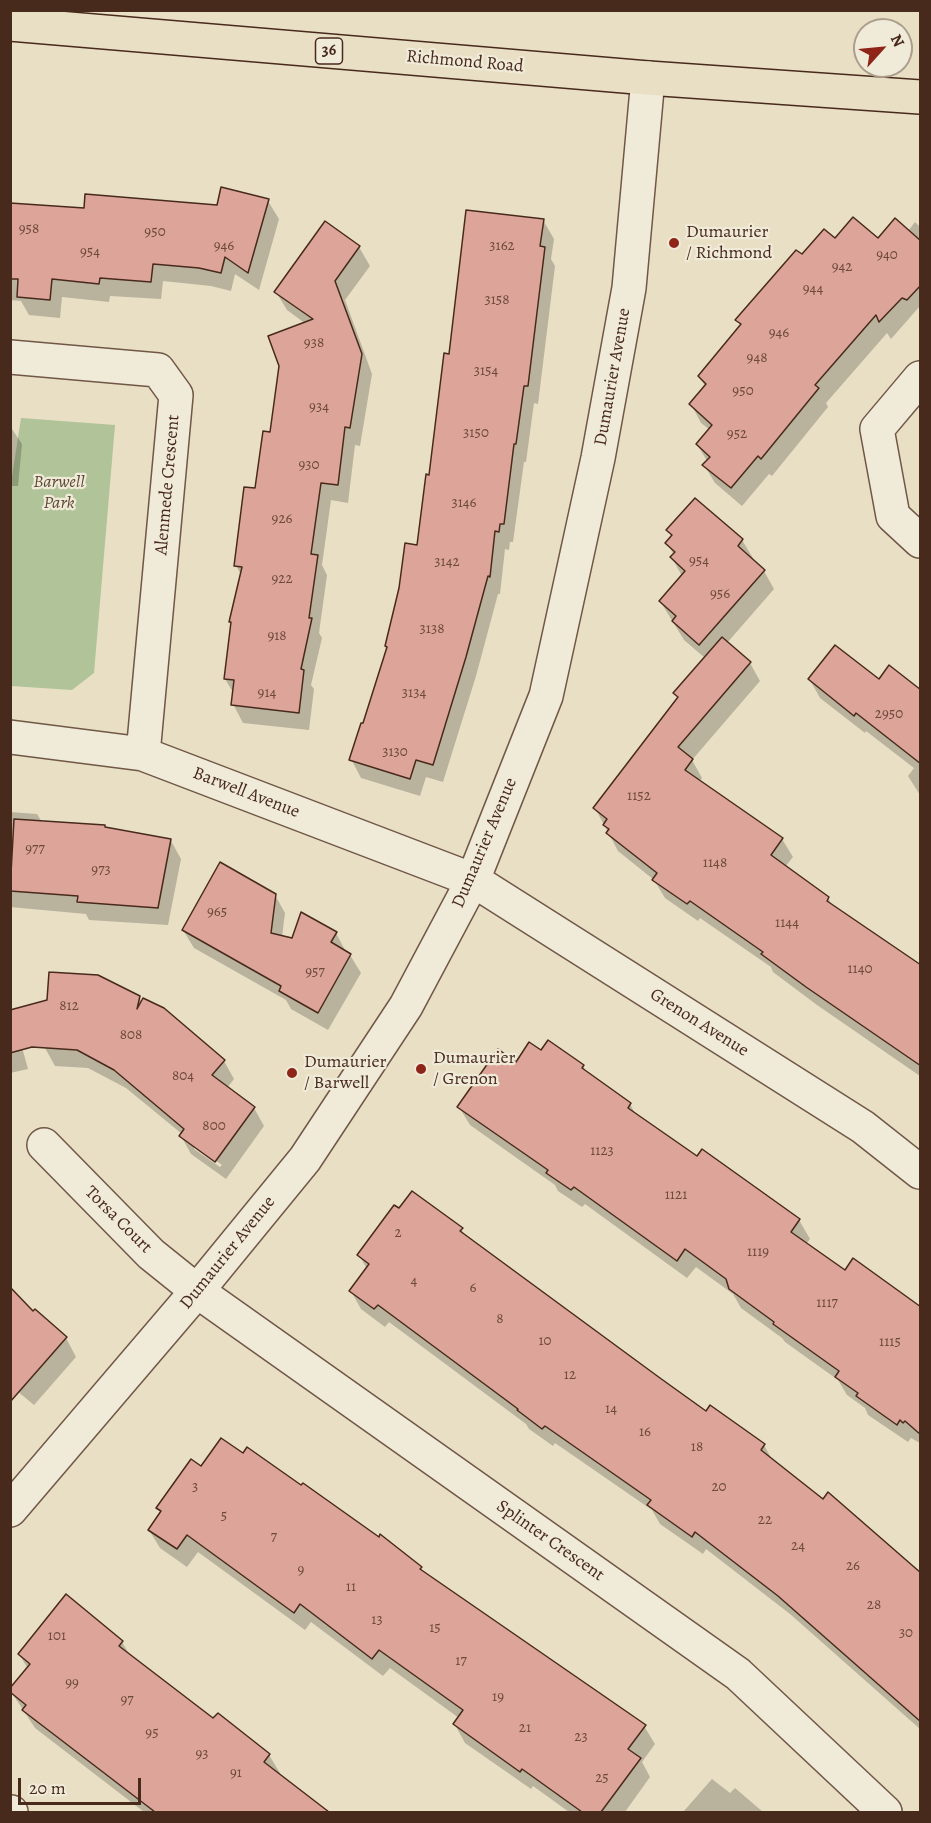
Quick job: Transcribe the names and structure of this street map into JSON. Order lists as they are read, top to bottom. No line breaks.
{"streets":{"main road":["36","Richmond Road"],"street":["Dumaurier Avenue","Alenmede Crescent","Barwell Avenue","Grenon Avenue","Torsa Court","Splinter Crescent"]},"crossings":[["Richmond Road","Dumaurier Avenue"],["Dumaurier Avenue","Barwell Avenue"],["Dumaurier Avenue","Grenon Avenue"],["Dumaurier Avenue","Torsa Court"],["Dumaurier Avenue","Splinter Crescent"],["Alenmede Crescent","Barwell Avenue"],["Barwell Avenue","Grenon Avenue"],["Torsa Court","Splinter Crescent"]],"parks":["Barwell Park"],"places":["Dumaurier / Richmond","Dumaurier / Grenon","Dumaurier / Barwell"],"house_numbers":["958","950","946","3162","954","940","942","944","3158","946","938","948","3154","950","934","3150","952","930","3146","926","954","3142","922","956","3138","918","914","3134","2950","3130","1152","977","1148","973","965","1144","1140","957","812","808","804","800","1123","1121","2","1119","4","6","1117","8","10","1115","12","14","16","18","3","20","5","22","7","24","26","9","11","28","13","15","30","101","17","99","19","97","21","95","23","93","91","25"],"scale_bar":"20 m","north":"top right"}
